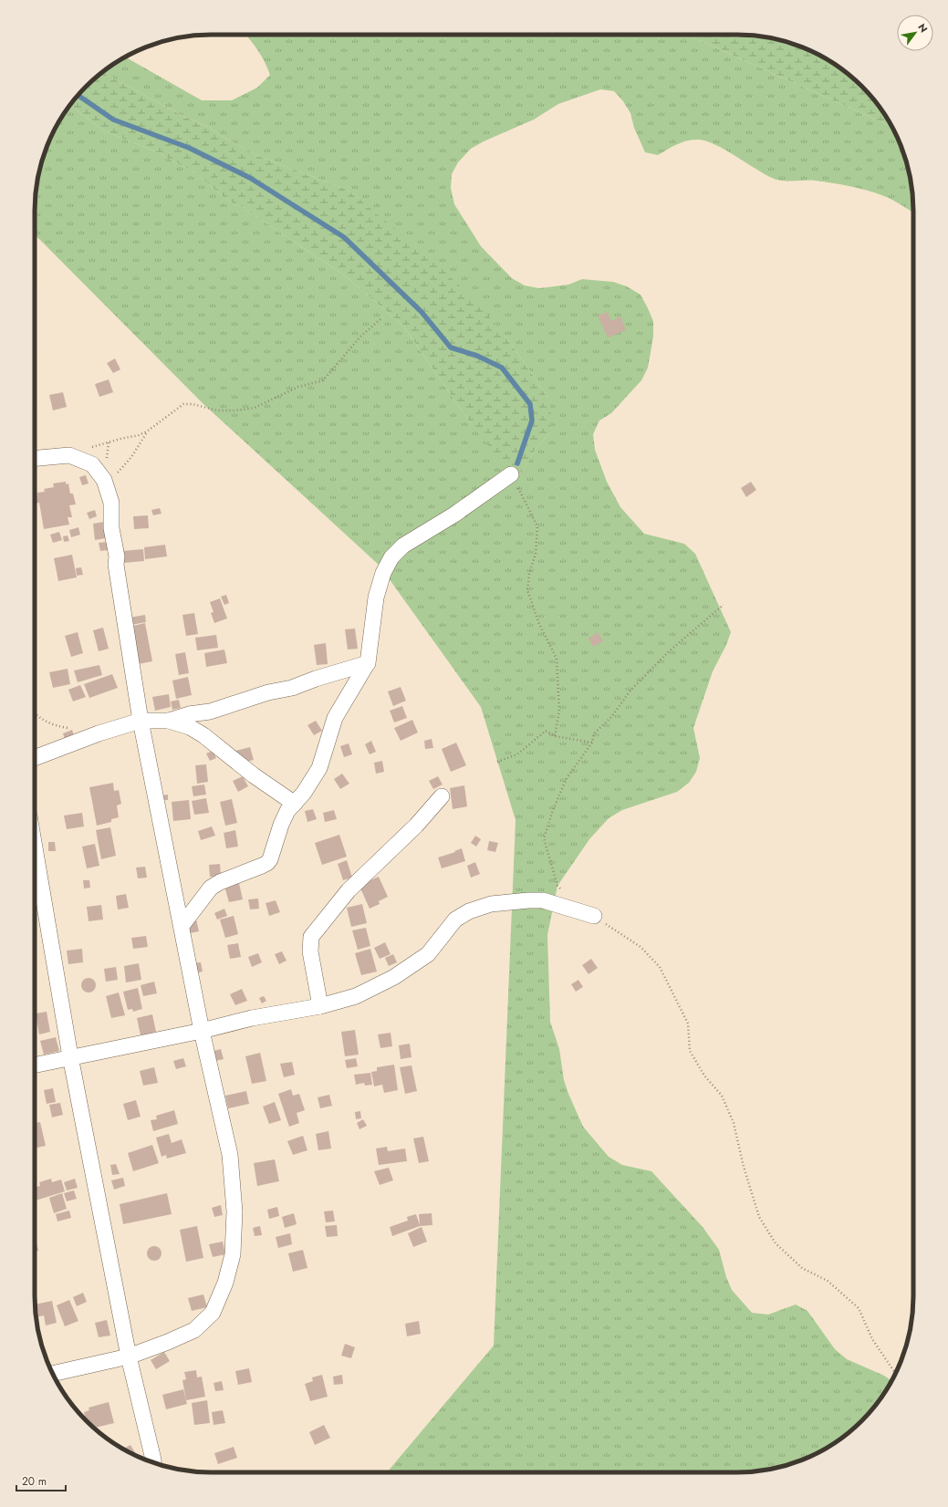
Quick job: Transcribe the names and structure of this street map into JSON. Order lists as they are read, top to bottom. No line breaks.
{"scale_bar":"20 m","north":"top right"}
